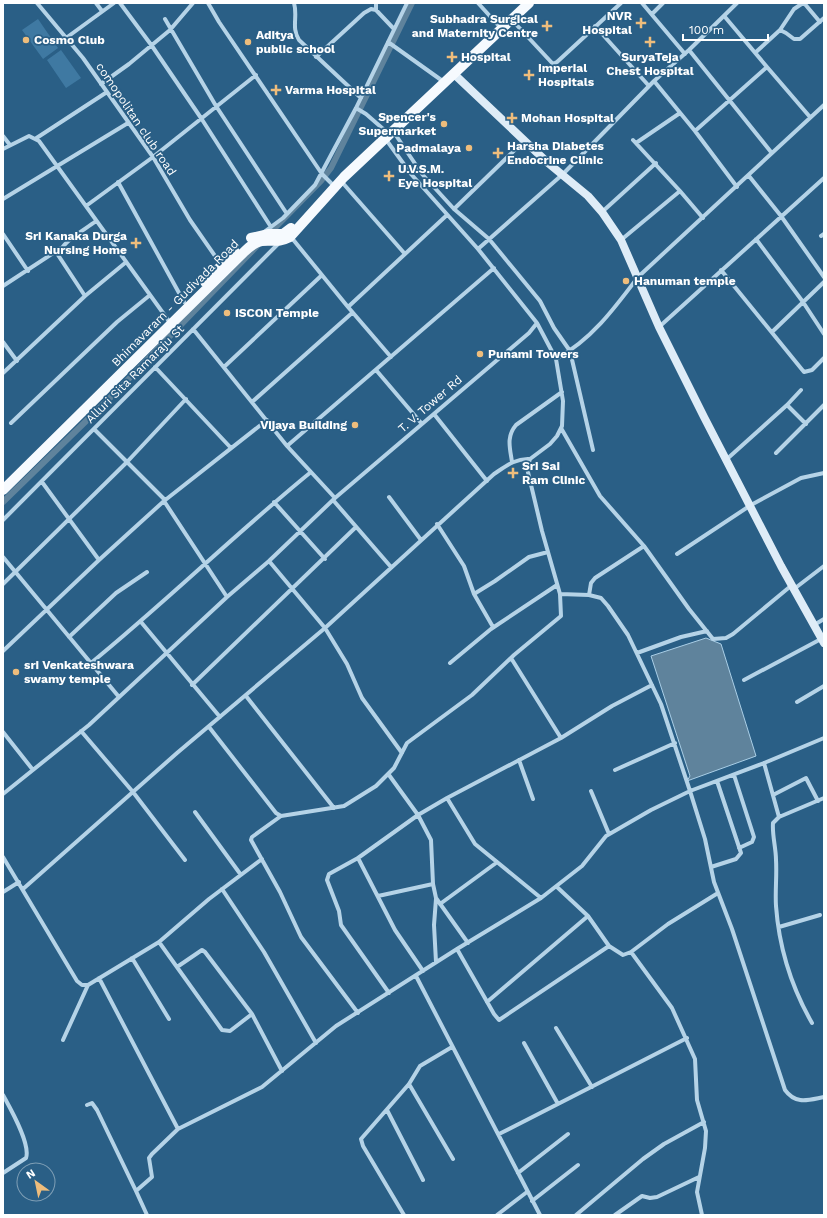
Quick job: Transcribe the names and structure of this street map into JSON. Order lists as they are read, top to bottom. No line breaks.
{"streets":{"main road":["Bhimavaram - Gudivada Road"],"street":["comopolitan club road","Alluri Sita Ramaraju St","T. V. Tower Rd"]},"crossings":[["comopolitan club road","Bhimavaram - Gudivada Road"],["Bhimavaram - Gudivada Road","Alluri Sita Ramaraju St"]],"places":{"health":["NVR Hospital","Subhadra Surgical and Maternity Centre","SuryaTeja Chest Hospital","Hospital","Imperial Hospitals","Varma Hospital","Mohan Hospital","Harsha Diabetes Endocrine Clinic","U.V.S.M. Eye Hospital","Sri Kanaka Durga Nursing Home","Sri Sai Ram Clinic"],"other":["Cosmo Club","Aditya public school","Spencer's Supermarket","Padmalaya","Hanuman temple","ISCON Temple","Punami Towers","Vijaya Building","sri Venkateshwara swamy temple"]},"scale_bar":"100 m","north":"top left"}
